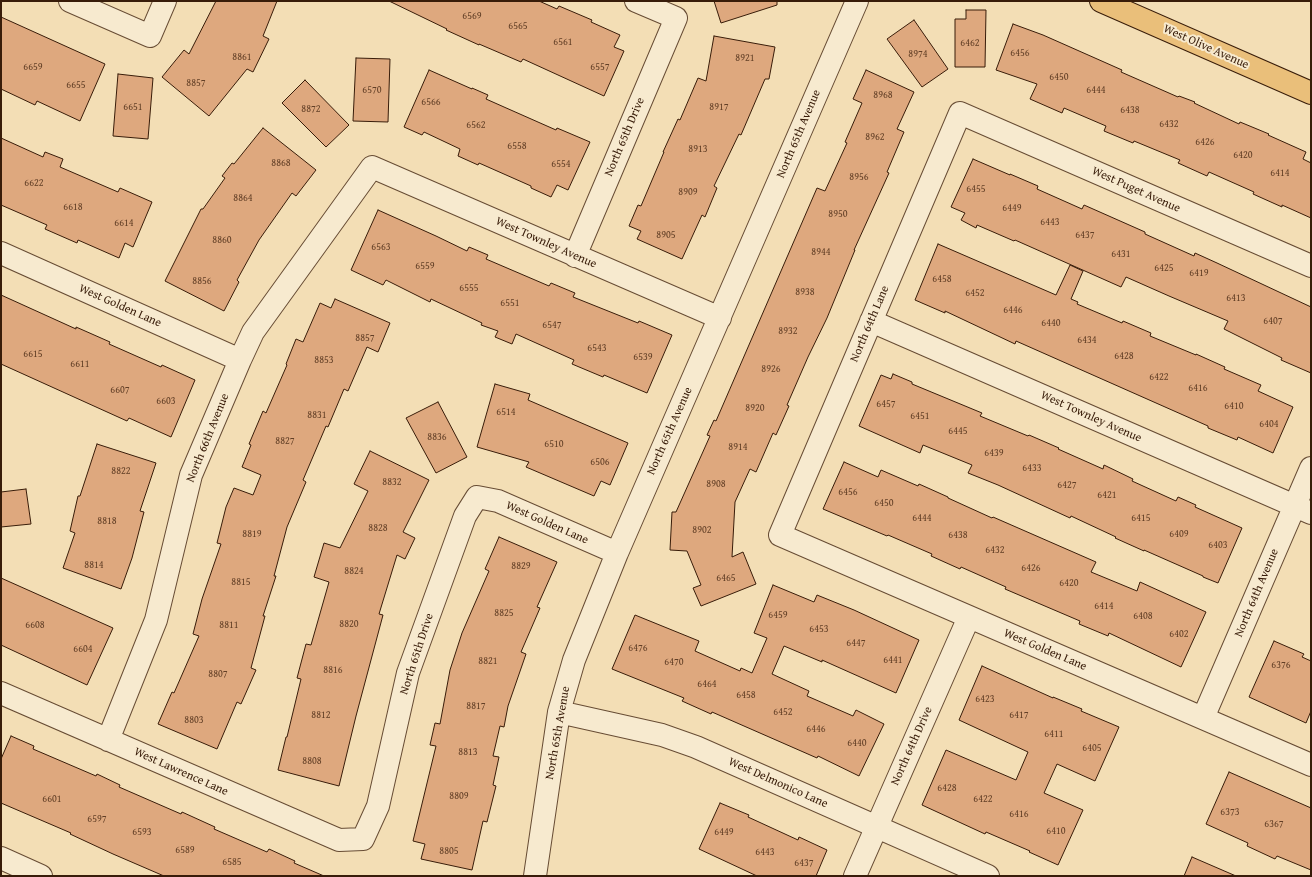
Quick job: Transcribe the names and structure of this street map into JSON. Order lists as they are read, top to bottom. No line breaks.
{"streets":{"main road":["West Olive Avenue"],"street":["North 65th Avenue","North 65th Drive","West Puget Avenue","West Townley Avenue","West Golden Lane","North 64th Lane","North 66th Avenue","North 64th Avenue","North 64th Drive","West Lawrence Lane","West Delmonico Lane"]},"crossings":[["North 65th Avenue","West Townley Avenue"],["North 65th Avenue","West Golden Lane"],["North 65th Avenue","West Delmonico Lane"],["North 65th Drive","West Townley Avenue"],["North 65th Drive","West Golden Lane"],["North 65th Drive","West Lawrence Lane"],["West Puget Avenue","North 64th Lane"],["West Townley Avenue","North 64th Lane"],["West Townley Avenue","North 66th Avenue"],["West Townley Avenue","North 64th Avenue"],["West Golden Lane","North 64th Lane"],["West Golden Lane","North 66th Avenue"],["West Golden Lane","North 64th Avenue"],["West Golden Lane","North 64th Drive"],["North 66th Avenue","West Lawrence Lane"],["North 64th Drive","West Delmonico Lane"]],"house_numbers":["6569","6565","6561","6462","6456","8974","8861","8921","6659","6557","6450","8857","6655","6570","6444","8968","6566","6651","8917","8872","6438","6432","6562","8962","6426","6558","8913","6420","8868","6554","6414","8956","6622","6455","8909","8864","6618","6449","8950","6443","6614","8905","6437","8860","6563","8944","6431","6559","6425","6419","6458","8856","6555","8938","6452","6413","6551","6446","6407","6440","6547","8932","8857","6434","6543","6615","6428","6539","8853","6611","8926","6422","6416","6607","6603","6457","6410","8920","6514","8831","6451","6404","6445","8836","8827","6510","8914","6439","6506","6433","8822","8832","8908","6427","6456","6421","6450","6444","6415","8818","8828","8902","8819","6409","6438","6403","6432","8814","8829","6426","8824","6465","8815","6420","6414","8825","6459","6408","8820","6608","8811","6453","6402","6447","6476","6604","6441","8821","6470","6376","8816","8807","6464","6458","6423","8817","6452","8812","6417","8803","6446","6411","6440","6405","8813","8808","6428","8809","6601","6422","6373","6416","6597","6367","6410","6593","6449","6589","8805","6443","6585","6437"]}
